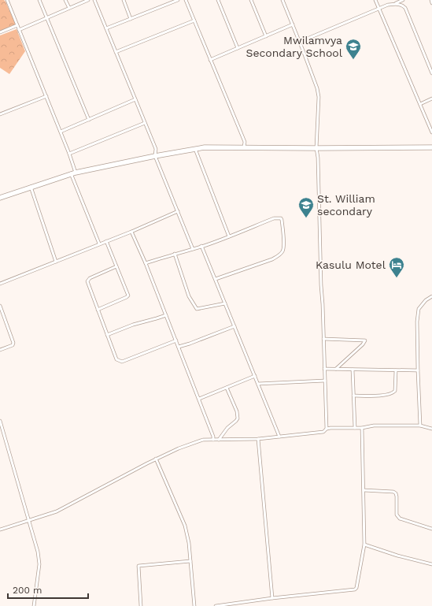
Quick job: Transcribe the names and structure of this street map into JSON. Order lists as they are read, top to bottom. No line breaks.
{"places":{"school or university":["Mwilamvya Secondary School","St. William secondary"],"hotel":["Kasulu Motel"]},"scale_bar":"200 m"}
